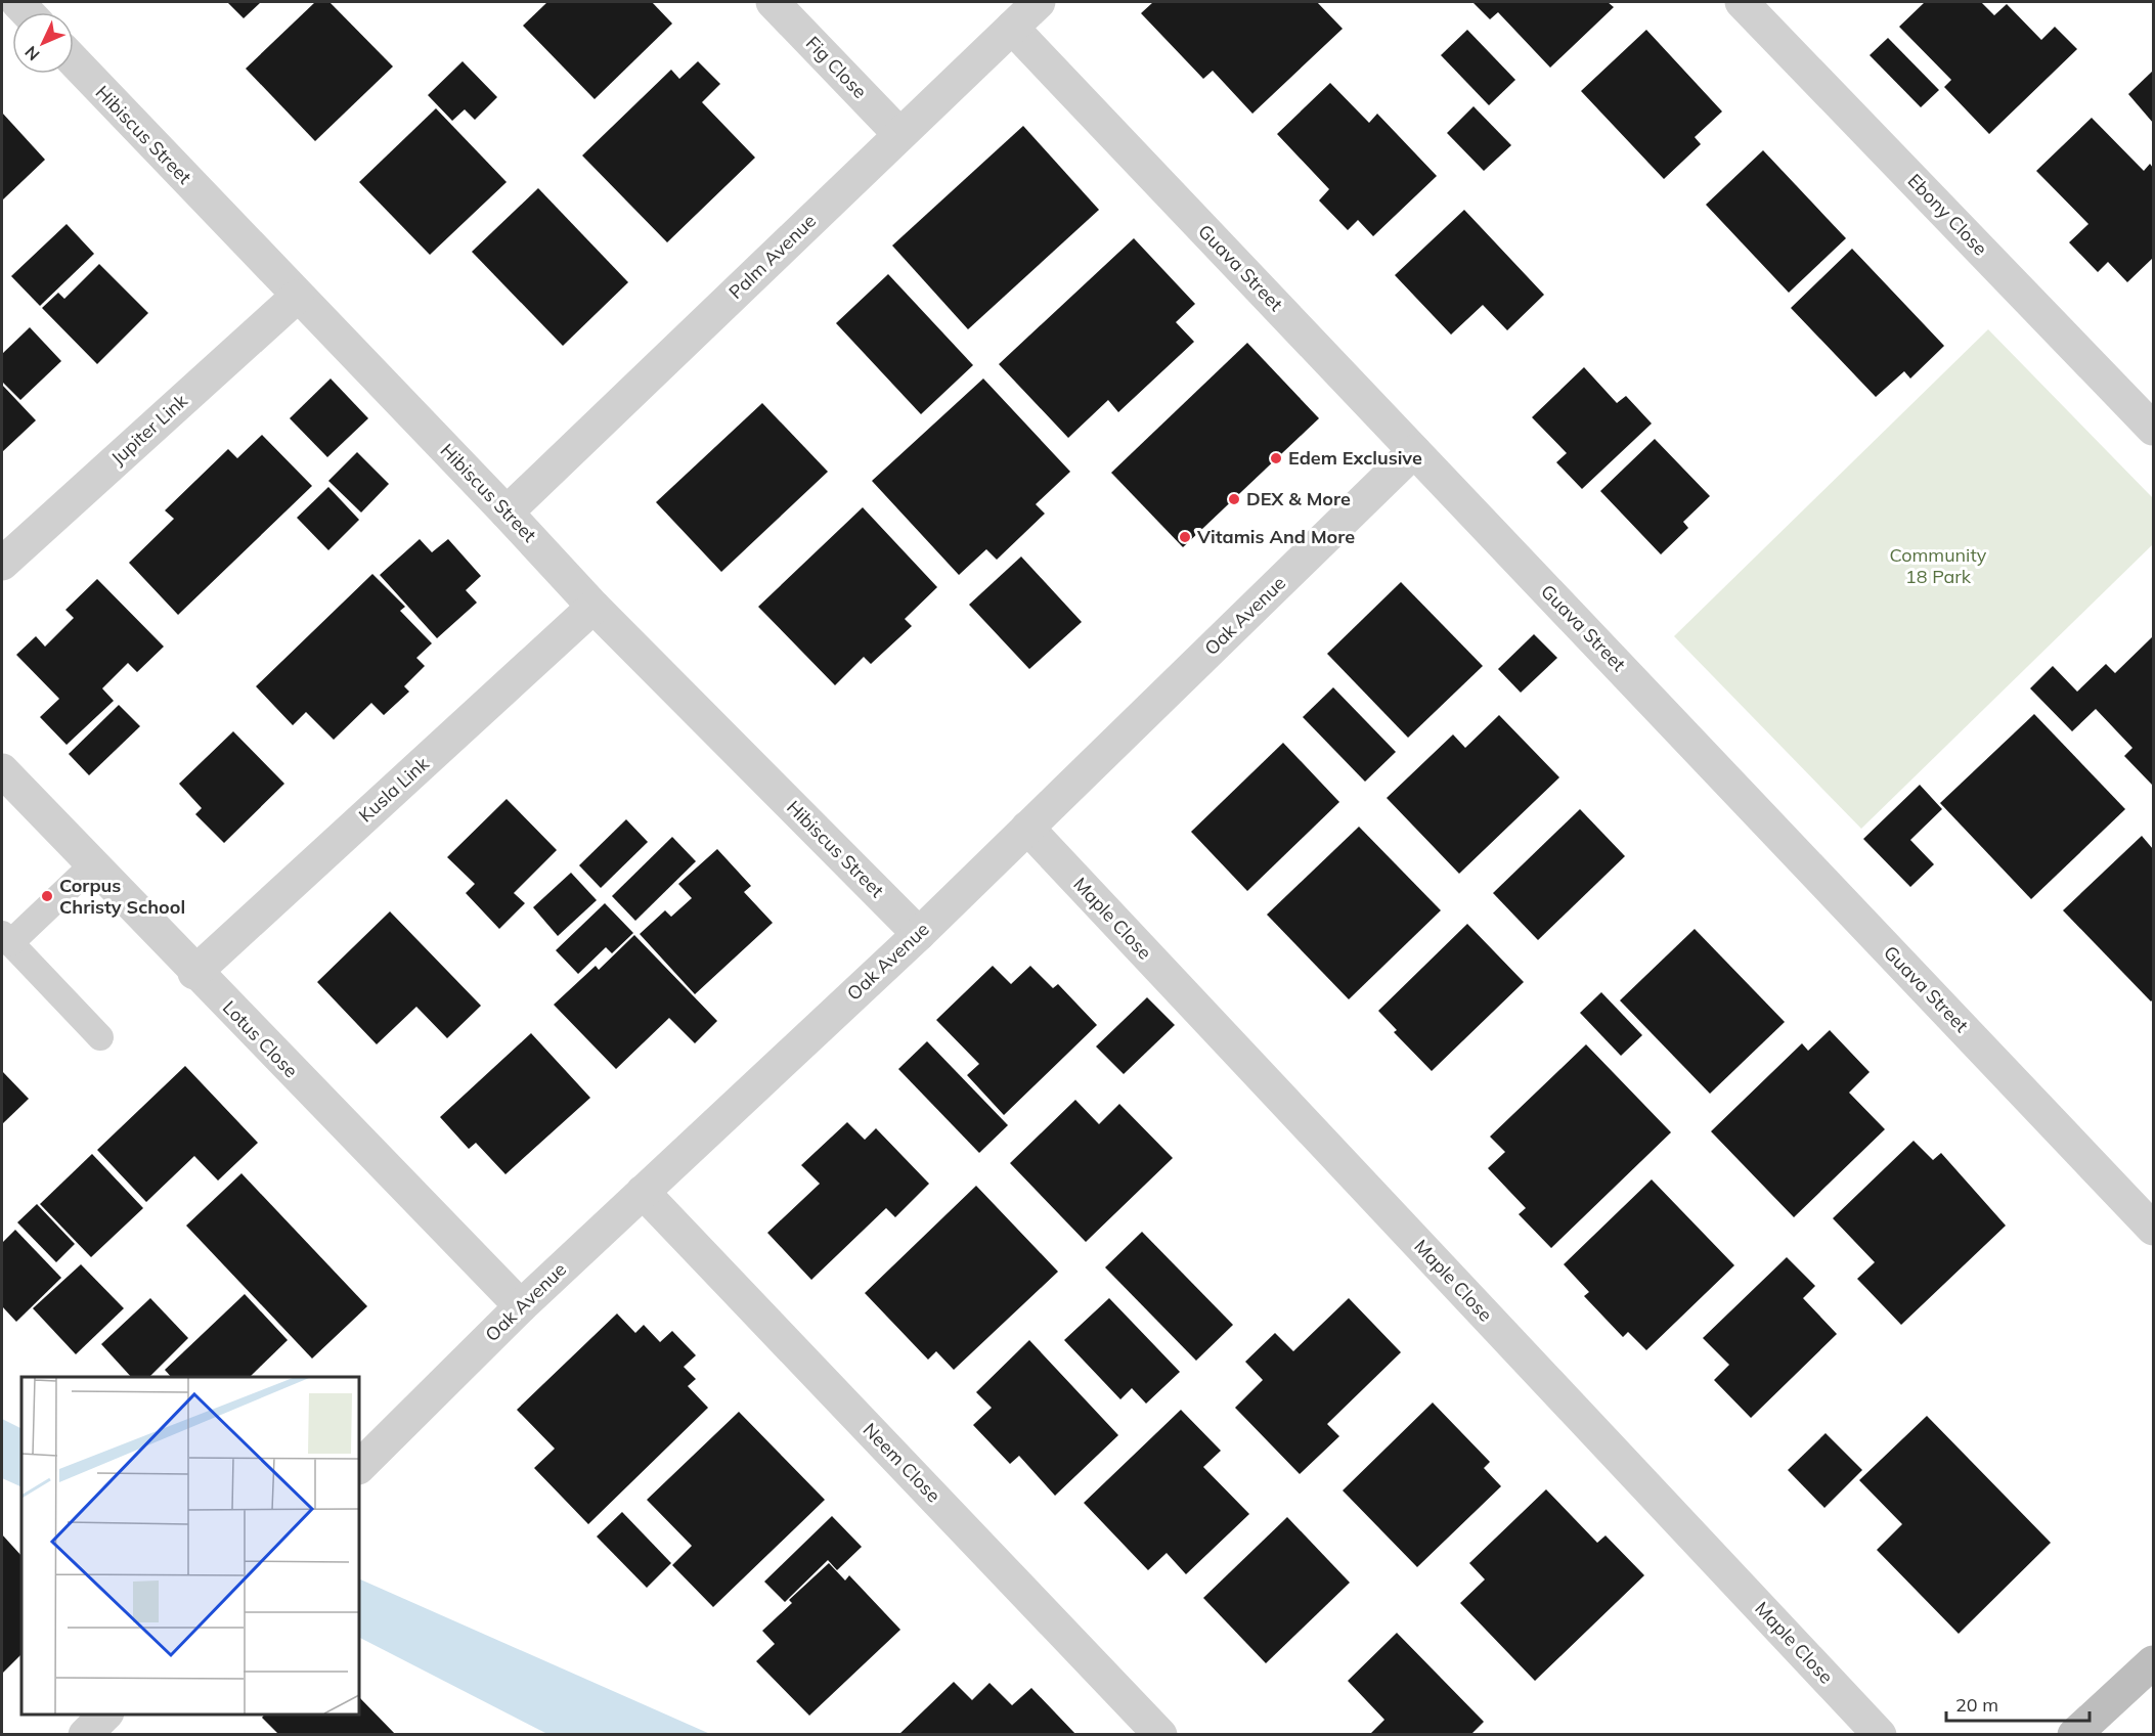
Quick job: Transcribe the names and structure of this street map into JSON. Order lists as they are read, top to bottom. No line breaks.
{"streets":{"street":["Fig Close","Hibiscus Street","Ebony Close","Palm Avenue","Guava Street","Jupiter Link","Oak Avenue","Kusla Link","Maple Close","Lotus Close","Neem Close"]},"crossings":[["Fig Close","Palm Avenue"],["Hibiscus Street","Palm Avenue"],["Hibiscus Street","Jupiter Link"],["Hibiscus Street","Oak Avenue"],["Hibiscus Street","Kusla Link"],["Palm Avenue","Guava Street"],["Guava Street","Oak Avenue"],["Oak Avenue","Maple Close"],["Oak Avenue","Lotus Close"],["Oak Avenue","Neem Close"],["Kusla Link","Lotus Close"]],"parks":["Community 18 Park"],"places":["Edem Exclusive","DEX & More","Vitamis And More","Corpus Christy School"],"scale_bar":"20 m","north":"bottom left"}
